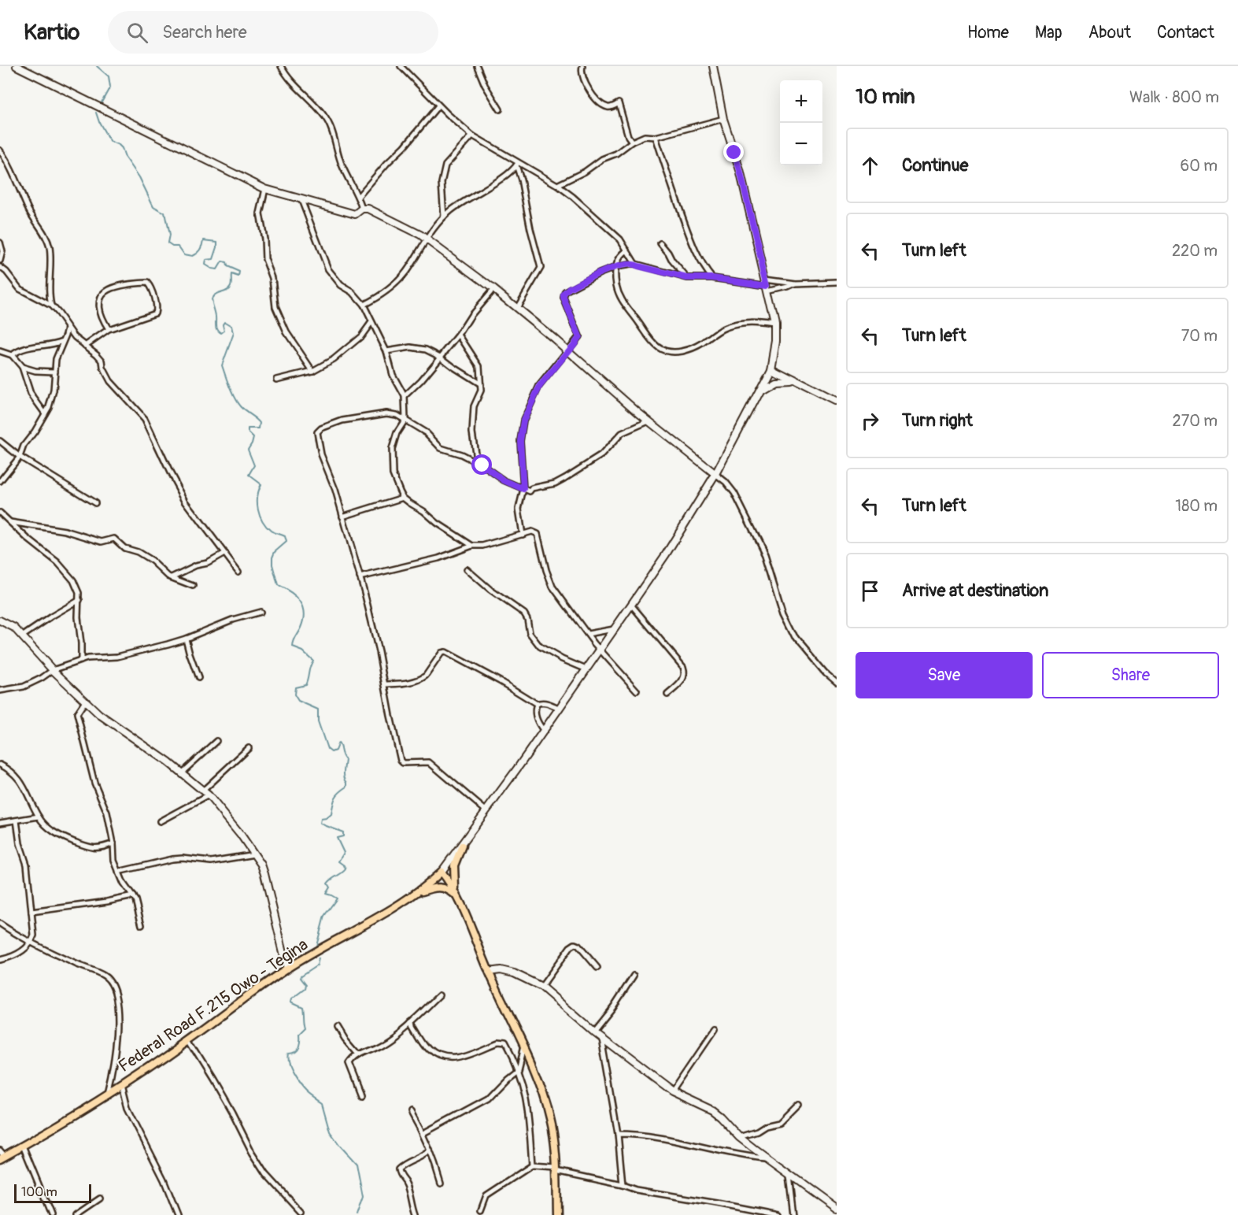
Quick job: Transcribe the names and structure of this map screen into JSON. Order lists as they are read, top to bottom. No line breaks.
{"streets":{"main road":["Federal Road F.215 Owo - Tegina"]},"scale_bar":"100 m","page":{"header":"Kartio","search":"Search here","nav":["Home","Map","About","Contact"],"heading":["10 min","Walk · 800 m"],"map_buttons":["+","−"],"list":[["Continue","60 m"],["Turn left","220 m"],["Turn left","70 m"],["Turn right","270 m"],["Turn left","180 m"],"Arrive at destination"],"buttons":["Save","Share"],"scale":"100 m"}}
